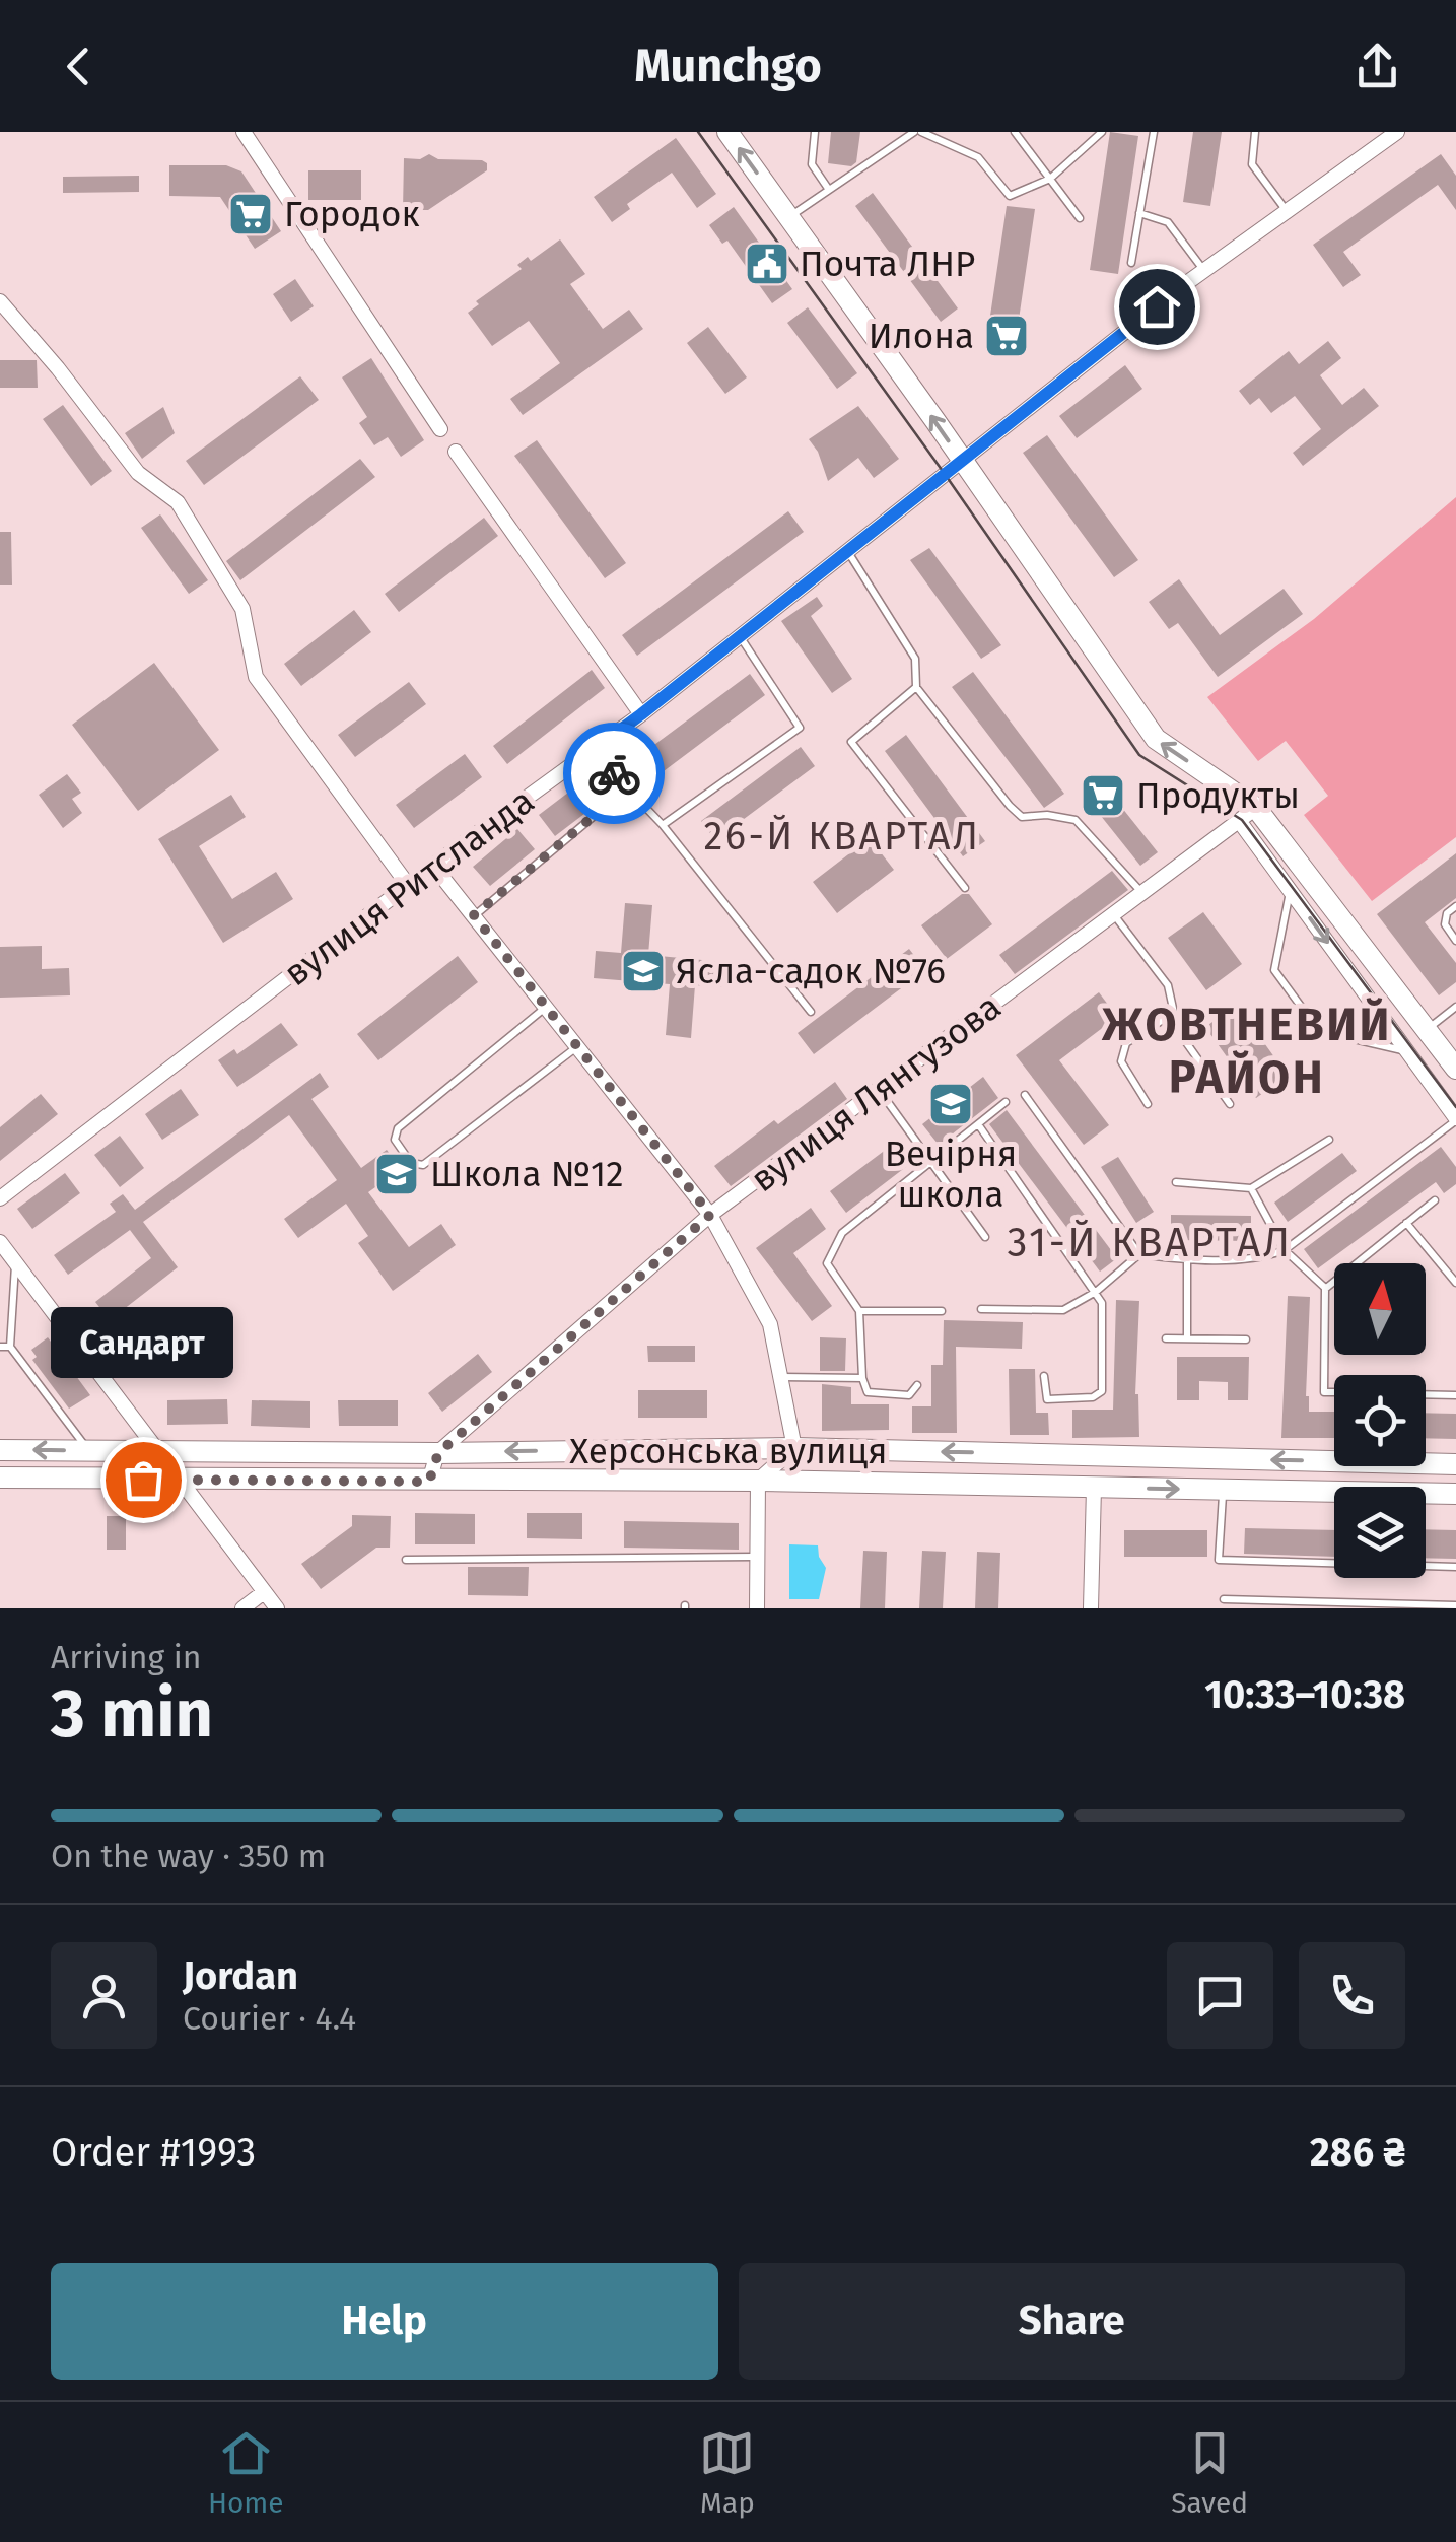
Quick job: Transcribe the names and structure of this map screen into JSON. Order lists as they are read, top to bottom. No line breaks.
{"streets":{"street":["вулиця Ритсланда","вулиця Лянгузова","Херсонська вулиця"]},"crossings":[["вулиця Лянгузова","Херсонська вулиця"]],"districts":["26-Й КВАРТАЛ","ЖОВТНЕВИЙ РАЙОН","31-Й КВАРТАЛ"],"places":{"supermarket":["Городок","Илона","Продукты"],"public building":["Почта ЛНР"],"school or university":["Ясла-садок №76","Вечірня школа","Школа №12"],"other":["Сандарт"]},"north":"top","page":{"header":"Munchgo","bubble":"Сандарт","heading":["3 min","Arriving in","10:33–10:38"],"panel":["Jordan","Courier · 4.4","Order #1993","286 ₴"],"bar":"On the way · 350 m","buttons":["Help","Share"],"tabs":["Home","Map","Saved"]}}
